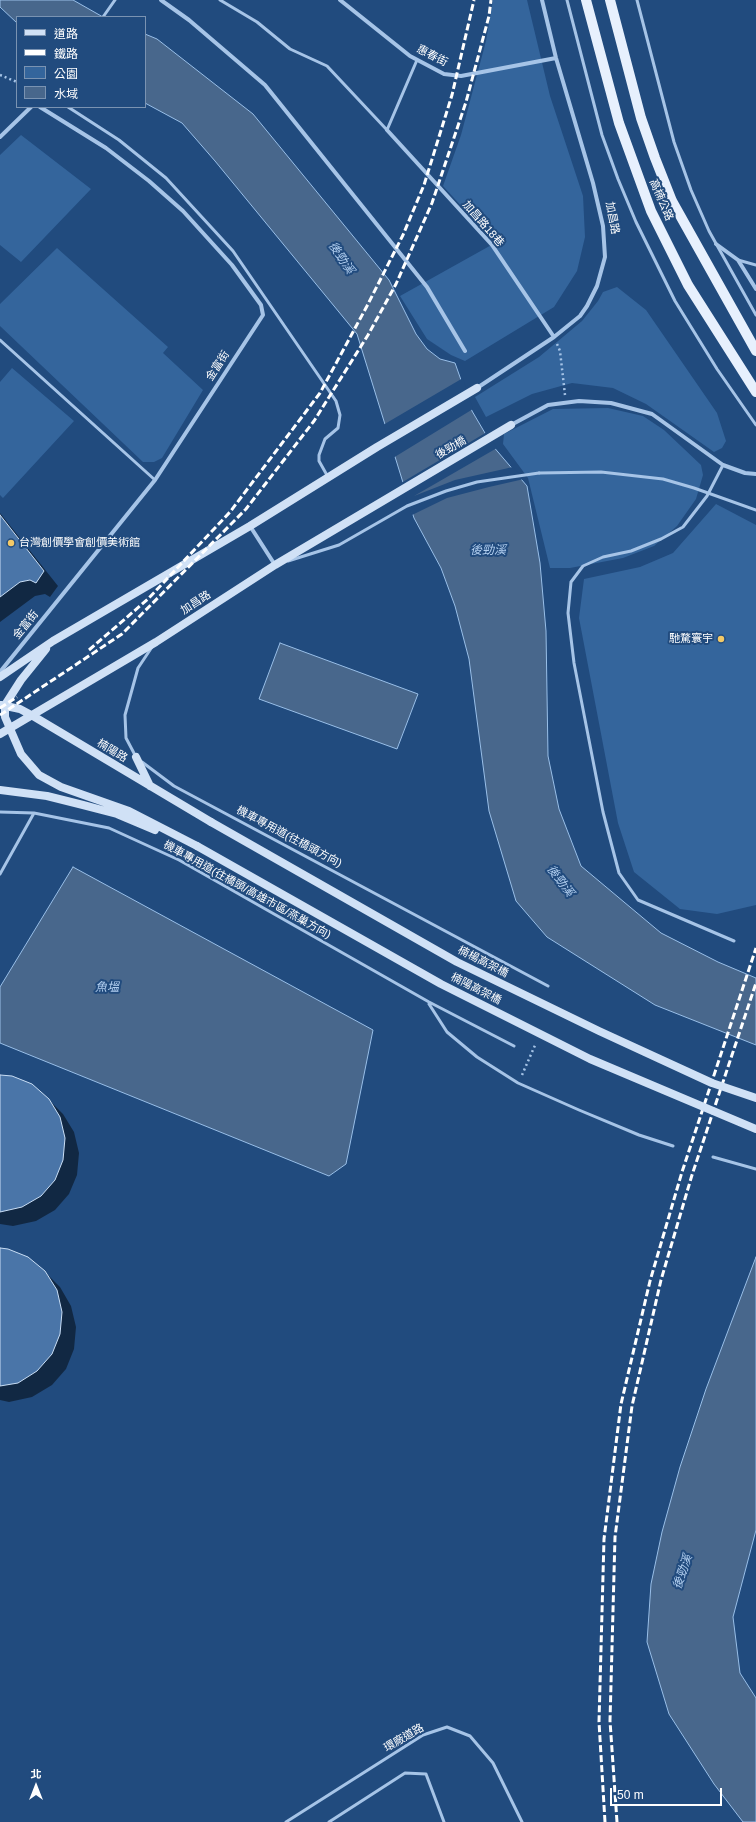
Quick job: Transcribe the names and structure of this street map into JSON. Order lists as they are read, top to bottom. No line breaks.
{"streets":{"main road":["高楠公路"],"street":["惠春街","加昌路","加昌路18巷","金富街","後勁橋","楠陽路","楠楊高架橋","楠陽高架橋"],"lane":["機車專用道(往橋頭方向)","機車專用道(往橋頭/高雄市區/燕巢方向)","環廠道路"]},"crossings":[["惠春街","加昌路"],["加昌路","加昌路18巷"],["加昌路","後勁橋"],["加昌路","楠陽路"],["加昌路","機車專用道(往橋頭方向)"],["楠陽路","楠楊高架橋"]],"water":["後勁溪","魚塭"],"places":["台灣創價學會創價美術館","馳騖寰宇"],"legend":["道路","鐵路","公園","水域"],"scale_bar":"50 m","north":"top"}
